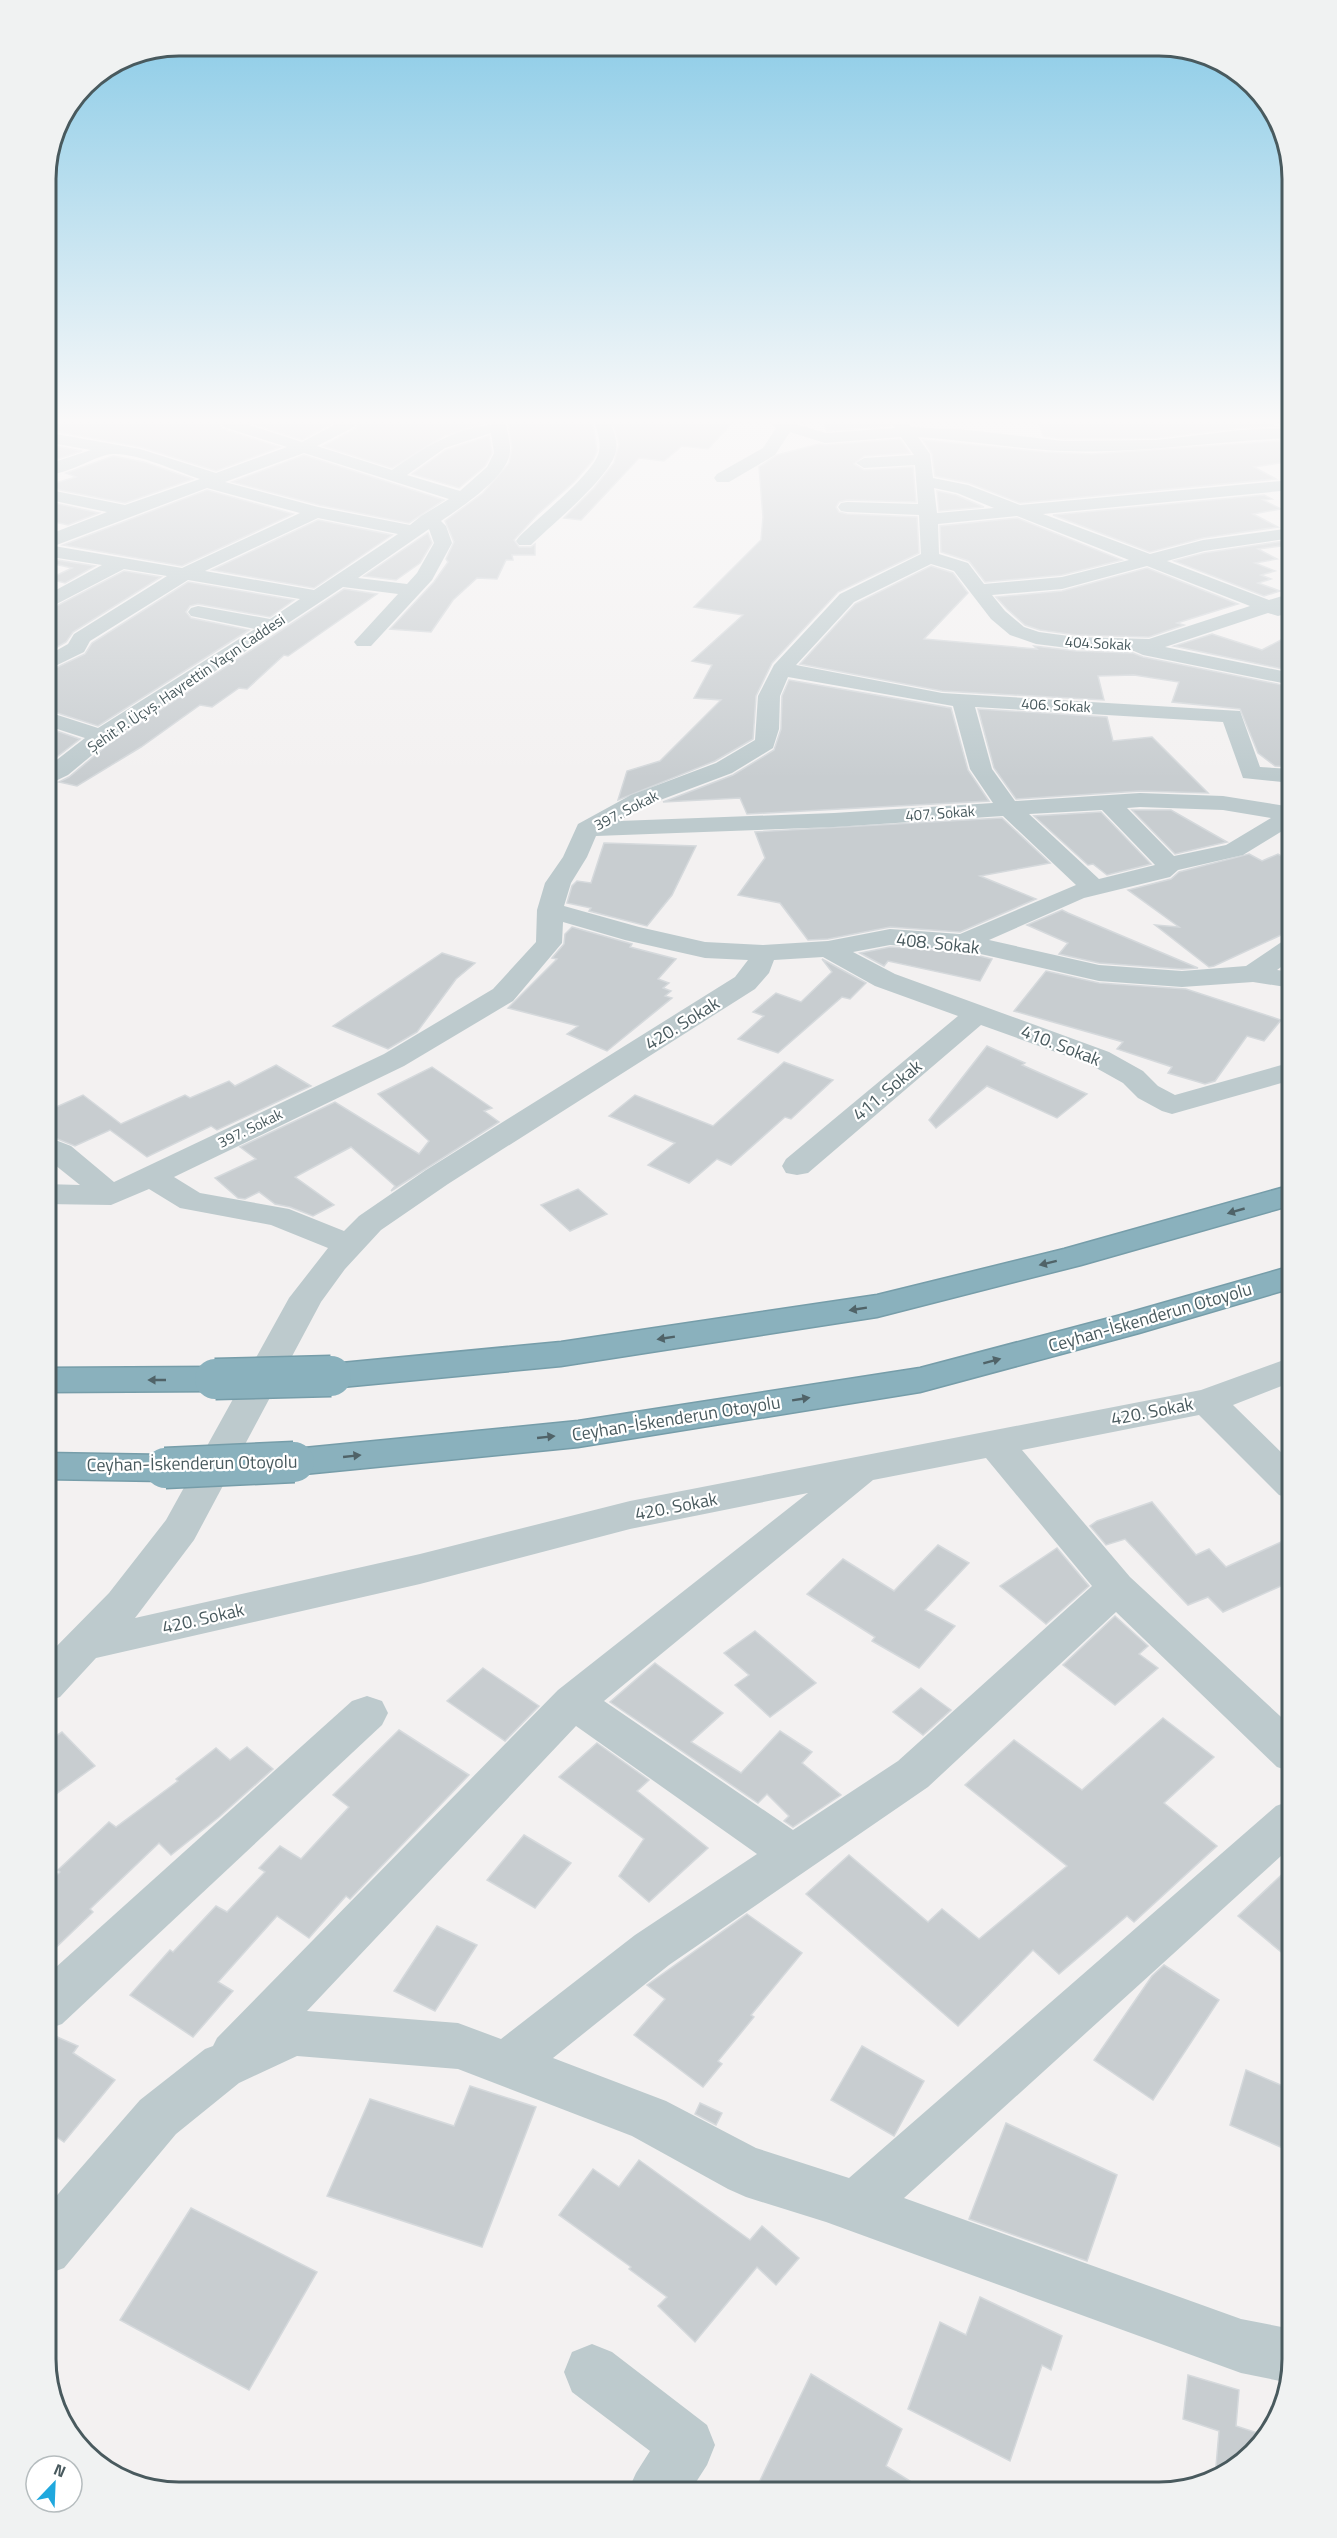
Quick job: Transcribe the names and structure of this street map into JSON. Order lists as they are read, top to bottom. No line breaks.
{"streets":{"highway":["Ceyhan-İskenderun Otoyolu"],"street":["404.Sokak","Şehit P. Üçvş. Hayrettin Yaçın Caddesi","406. Sokak","397. Sokak","407. Sokak","408. Sokak","420. Sokak","410. Sokak","411. Sokak"]},"crossings":[["404.Sokak","397. Sokak"],["406. Sokak","397. Sokak"],["397. Sokak","407. Sokak"],["397. Sokak","408. Sokak"],["408. Sokak","420. Sokak"],["408. Sokak","410. Sokak"],["410. Sokak","411. Sokak"]],"north":"top right"}
